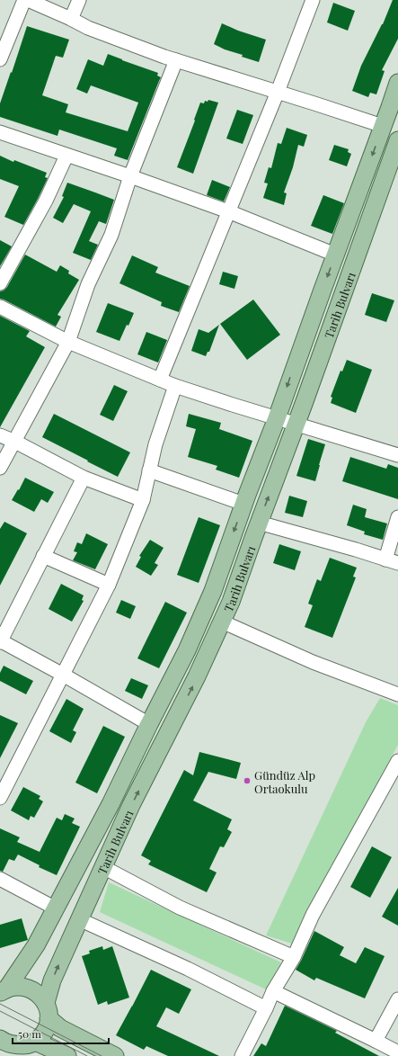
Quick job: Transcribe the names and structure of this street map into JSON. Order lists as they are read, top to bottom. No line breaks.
{"streets":{"main road":["Tarih Bulvarı"]},"places":["Gündüz Alp Ortaokulu"],"scale_bar":"50 m"}
